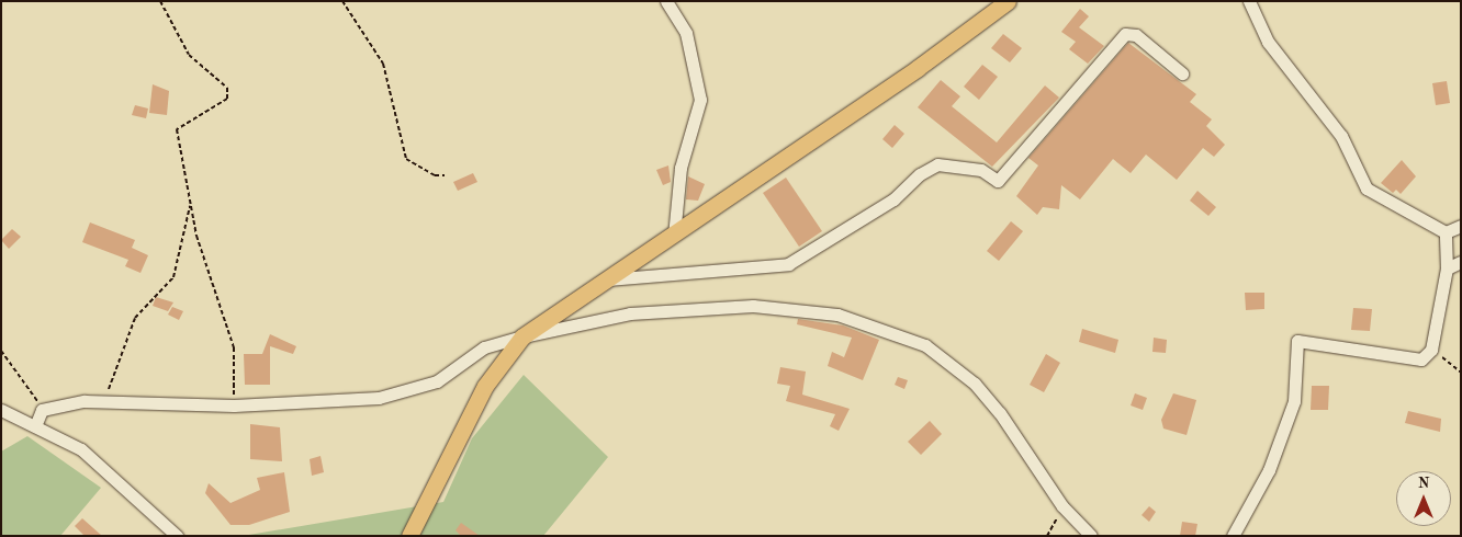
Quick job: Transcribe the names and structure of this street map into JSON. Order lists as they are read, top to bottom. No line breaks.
{"north":"top"}
